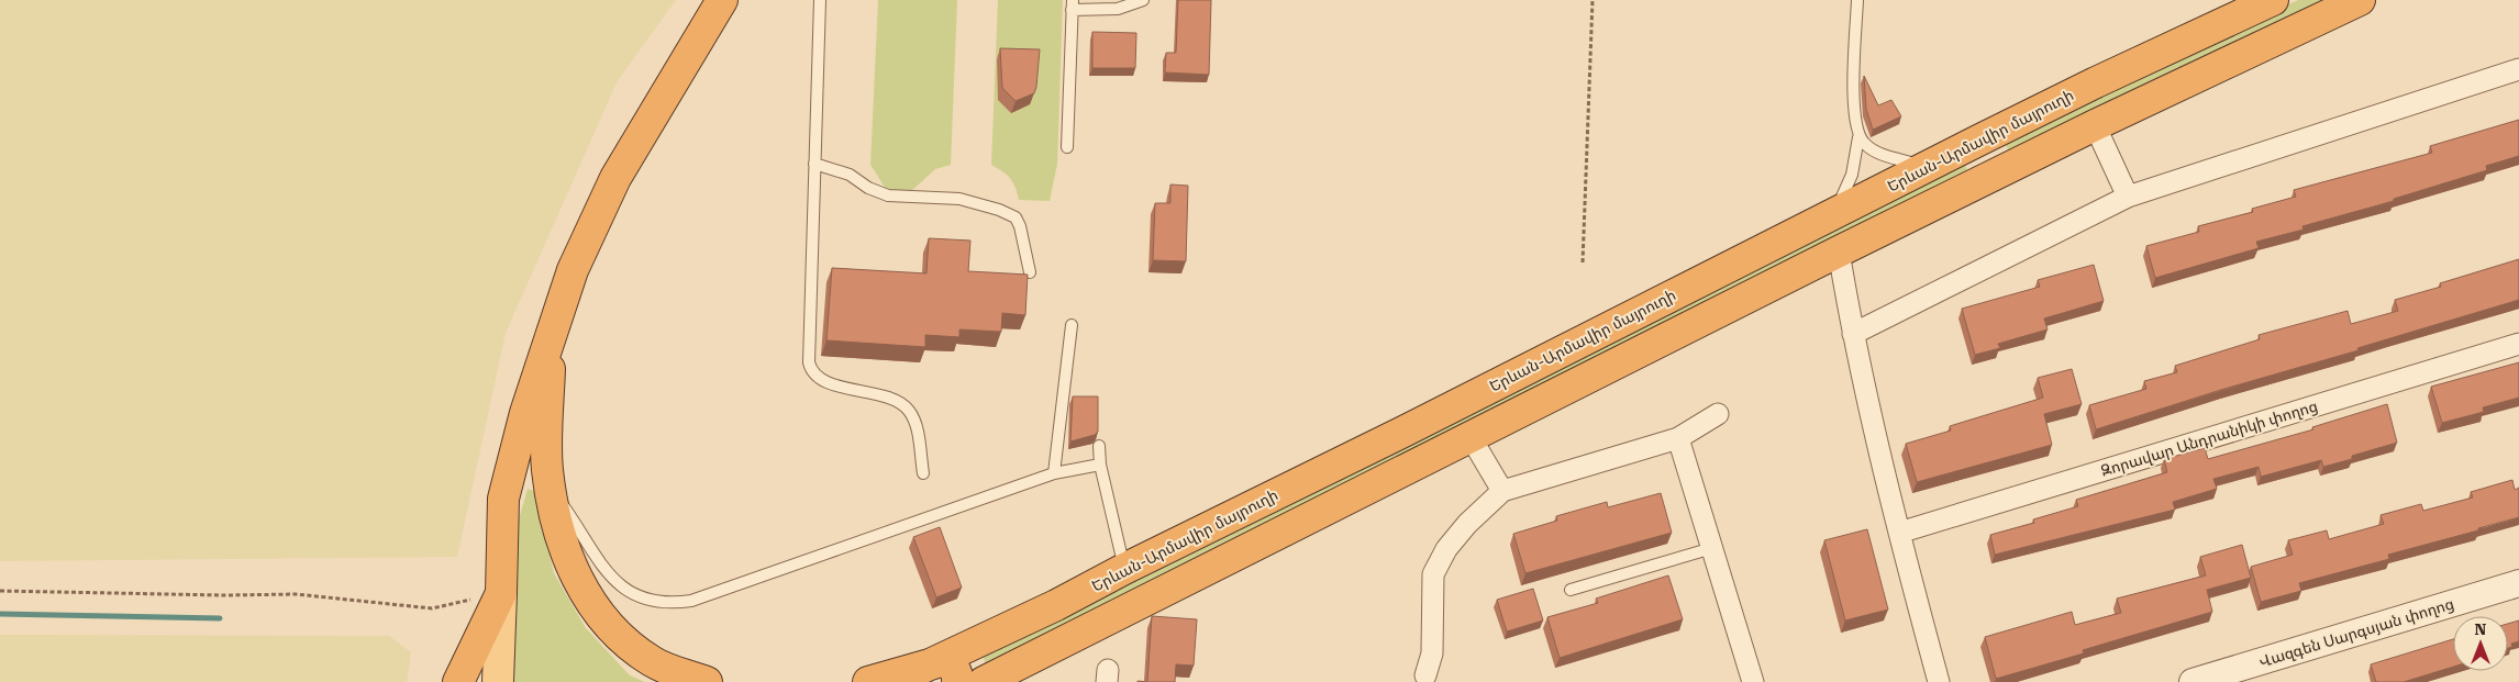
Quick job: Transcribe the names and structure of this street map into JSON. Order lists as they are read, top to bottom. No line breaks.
{"streets":{"highway":["Երևան-Արմավիր մայրուղի"],"street":["Զորավար Անդրանիկի փողոց","Վազգեն Սարգսյան փողոց"]},"north":"top"}
